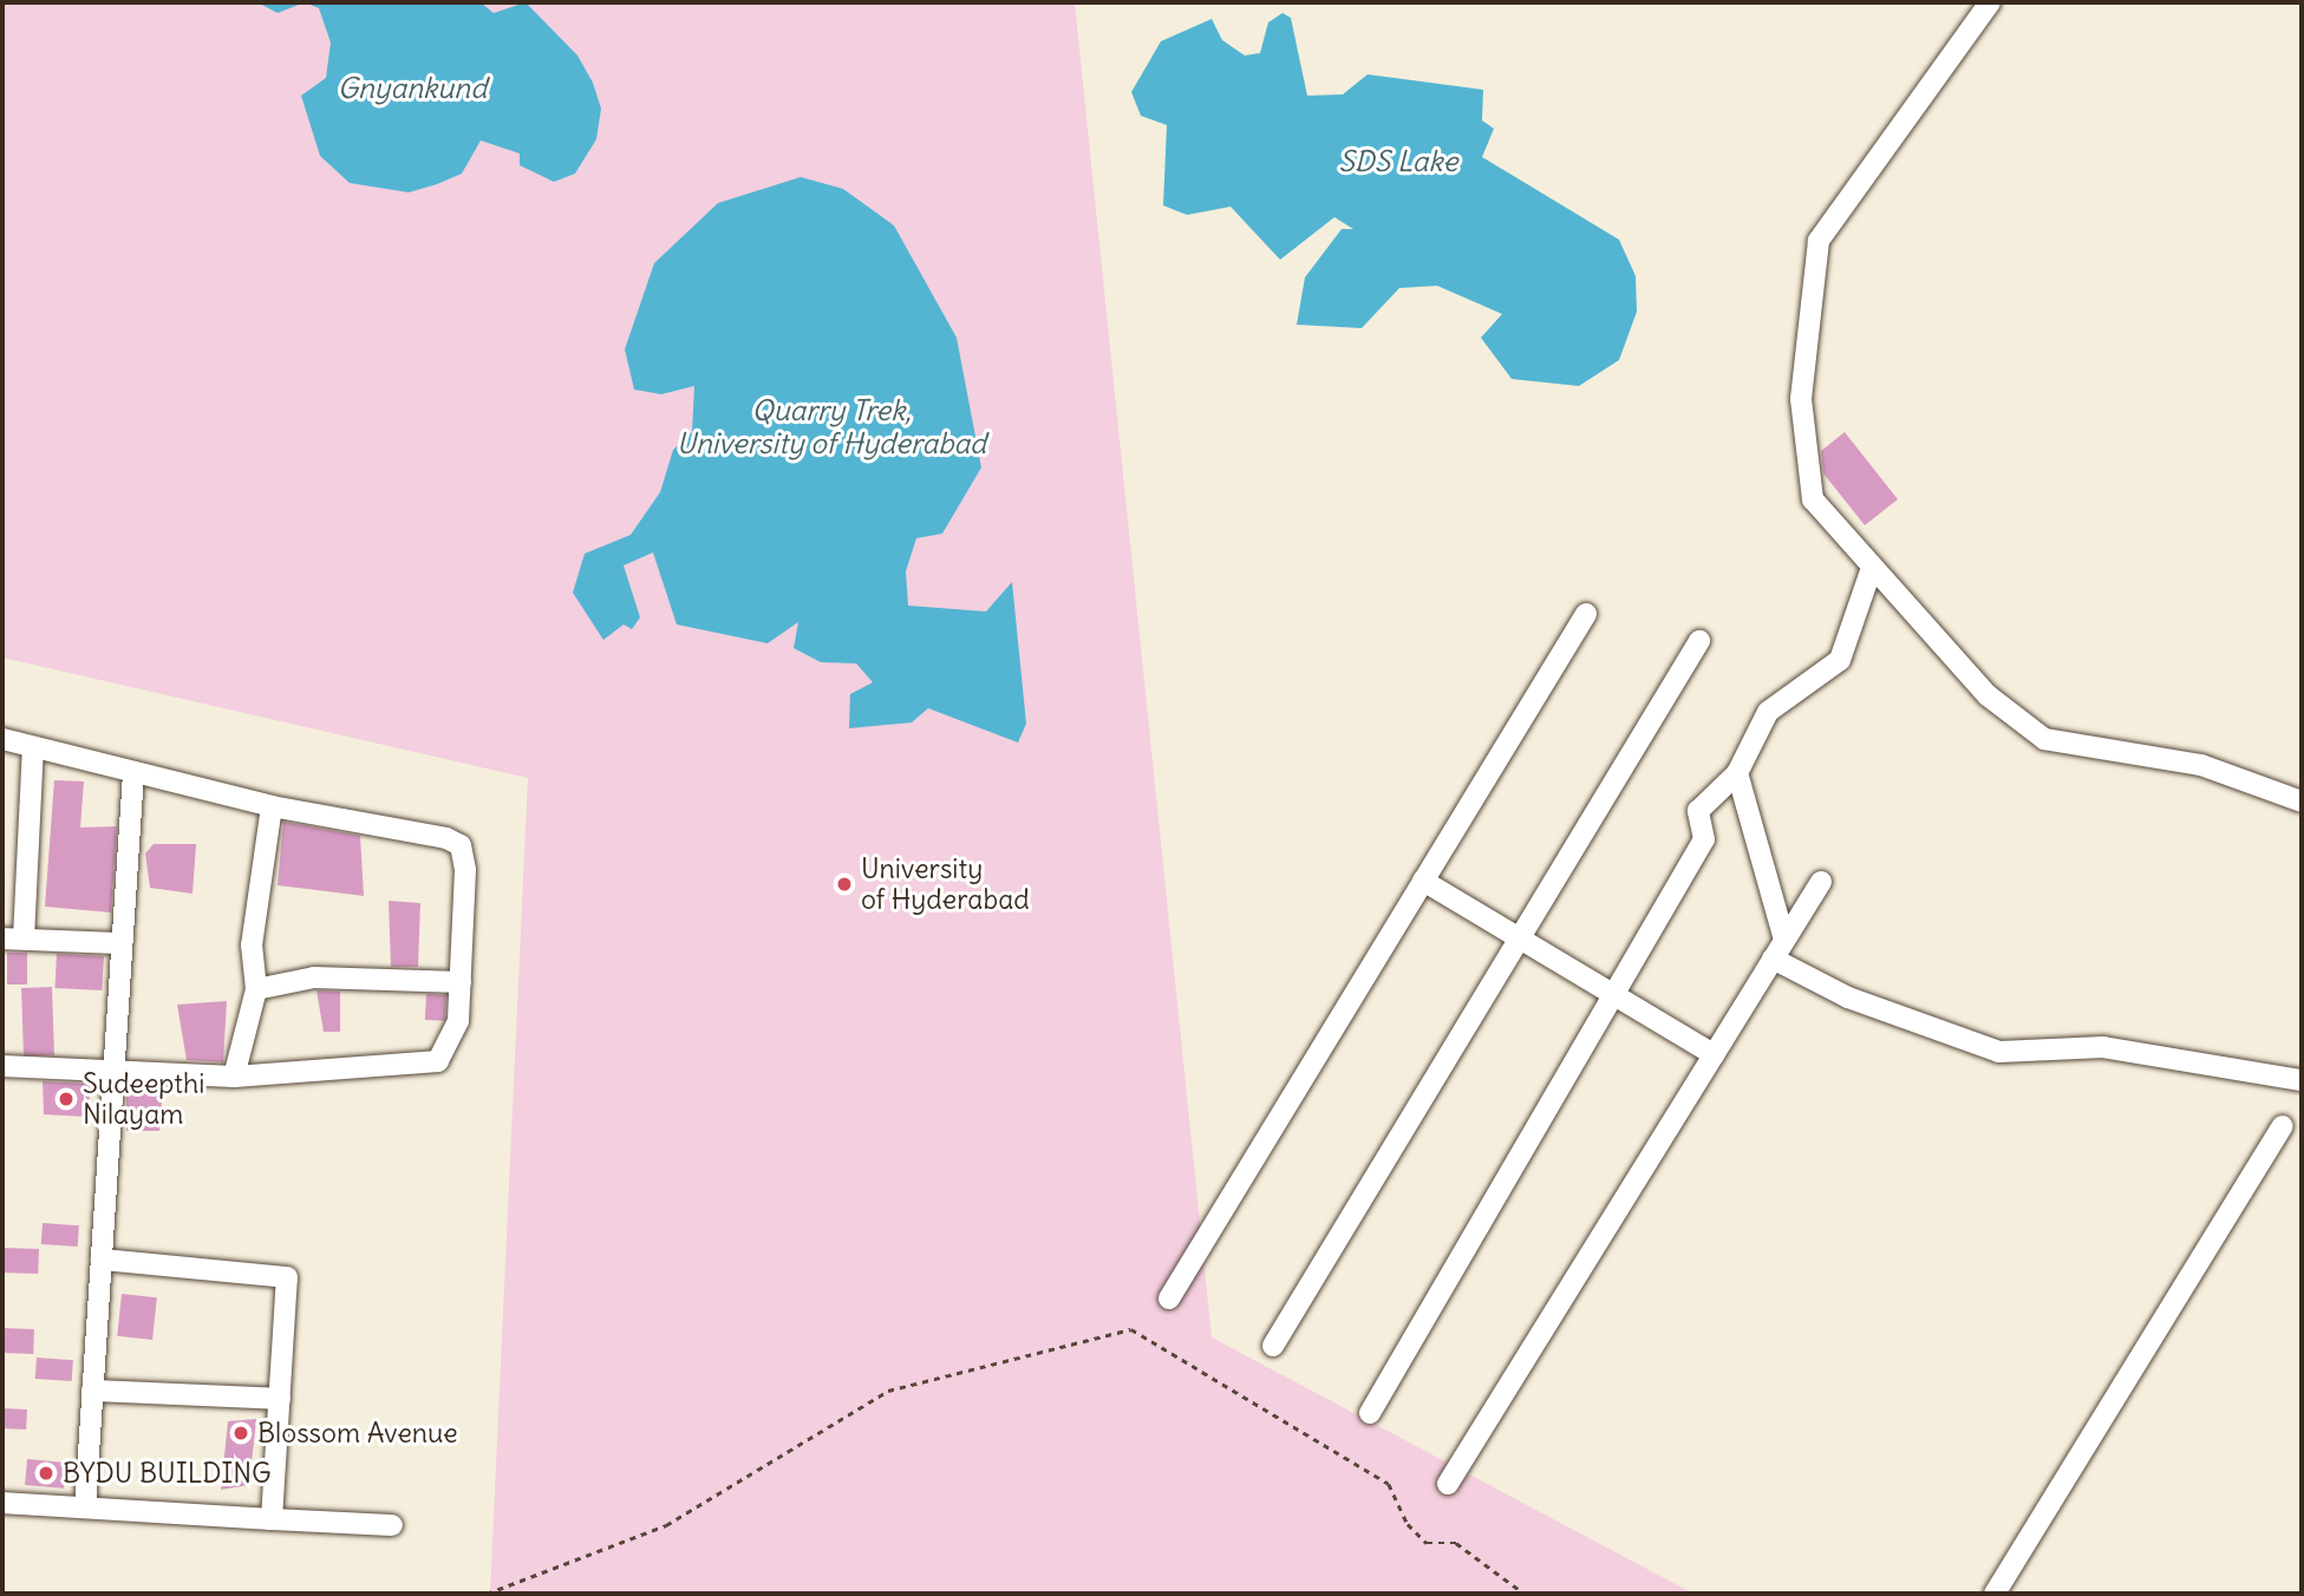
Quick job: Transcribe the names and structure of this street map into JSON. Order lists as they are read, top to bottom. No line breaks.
{"water":["Gnyankund","SDS Lake","Quarry Trek, University of Hyderabad"],"places":["University of Hyderabad","Sudeepthi Nilayam","Blossom Avenue","BYDU BUILDING"]}
